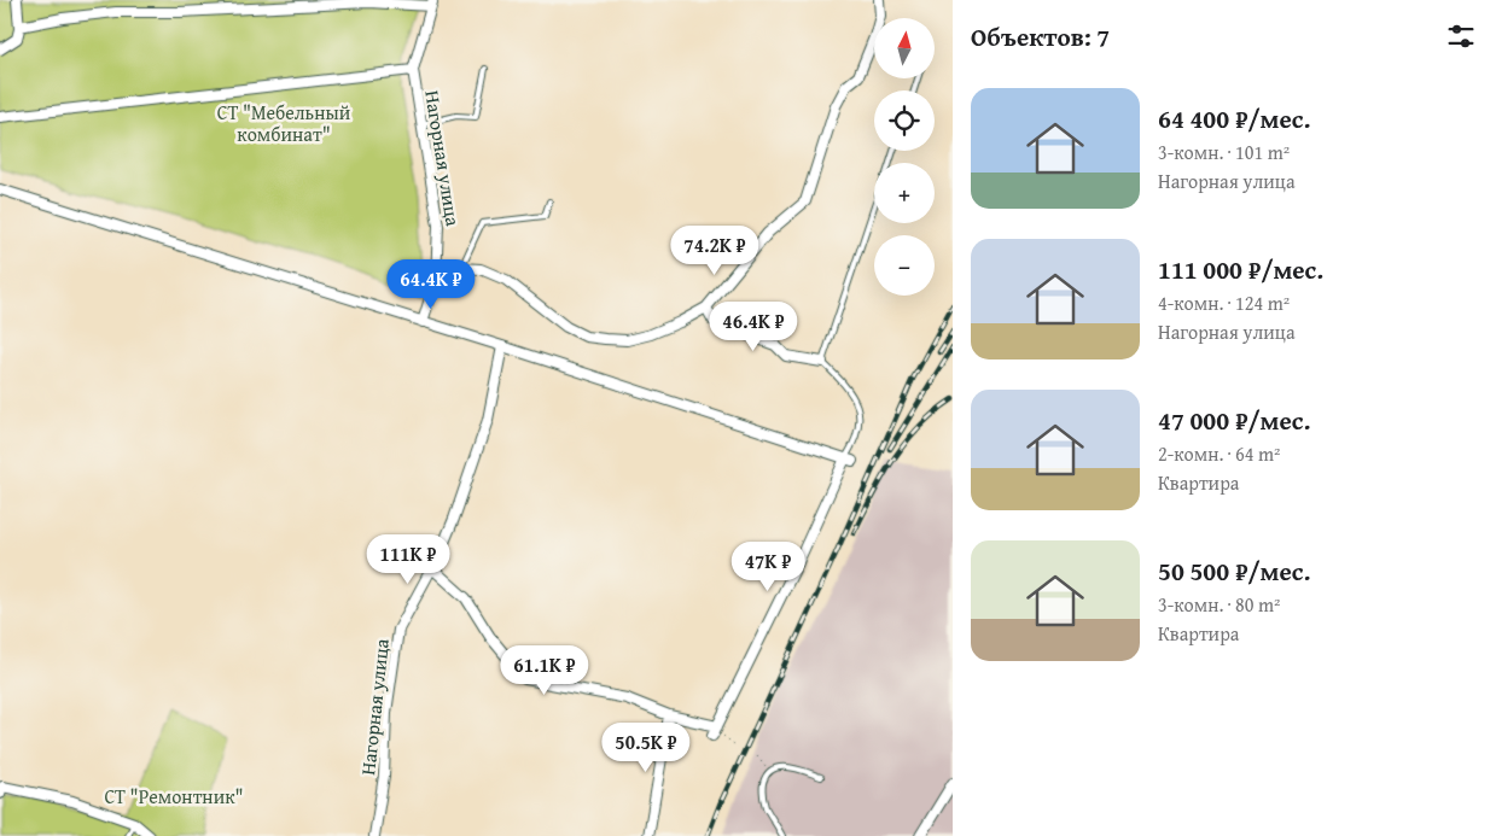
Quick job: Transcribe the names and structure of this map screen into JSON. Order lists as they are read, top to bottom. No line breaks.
{"streets":{"street":["Нагорная улица"]},"parks":["СТ \"Мебельный комбинат\"","СТ \"Ремонтник\""],"north":"top","page":{"heading":"Объектов: 7","map_buttons":["+","−"],"list":[{"name":"64 400 ₽/мес.","note":"3-комн. · 101 m² · Нагорная улица"},{"name":"111 000 ₽/мес.","note":"4-комн. · 124 m² · Нагорная улица"},{"name":"47 000 ₽/мес.","note":"2-комн. · 64 m² · Квартира"},{"name":"50 500 ₽/мес.","note":"3-комн. · 80 m² · Квартира"}],"price":["74.2K ₽","64.4K ₽","46.4K ₽","111K ₽","47K ₽","61.1K ₽","50.5K ₽"]}}
